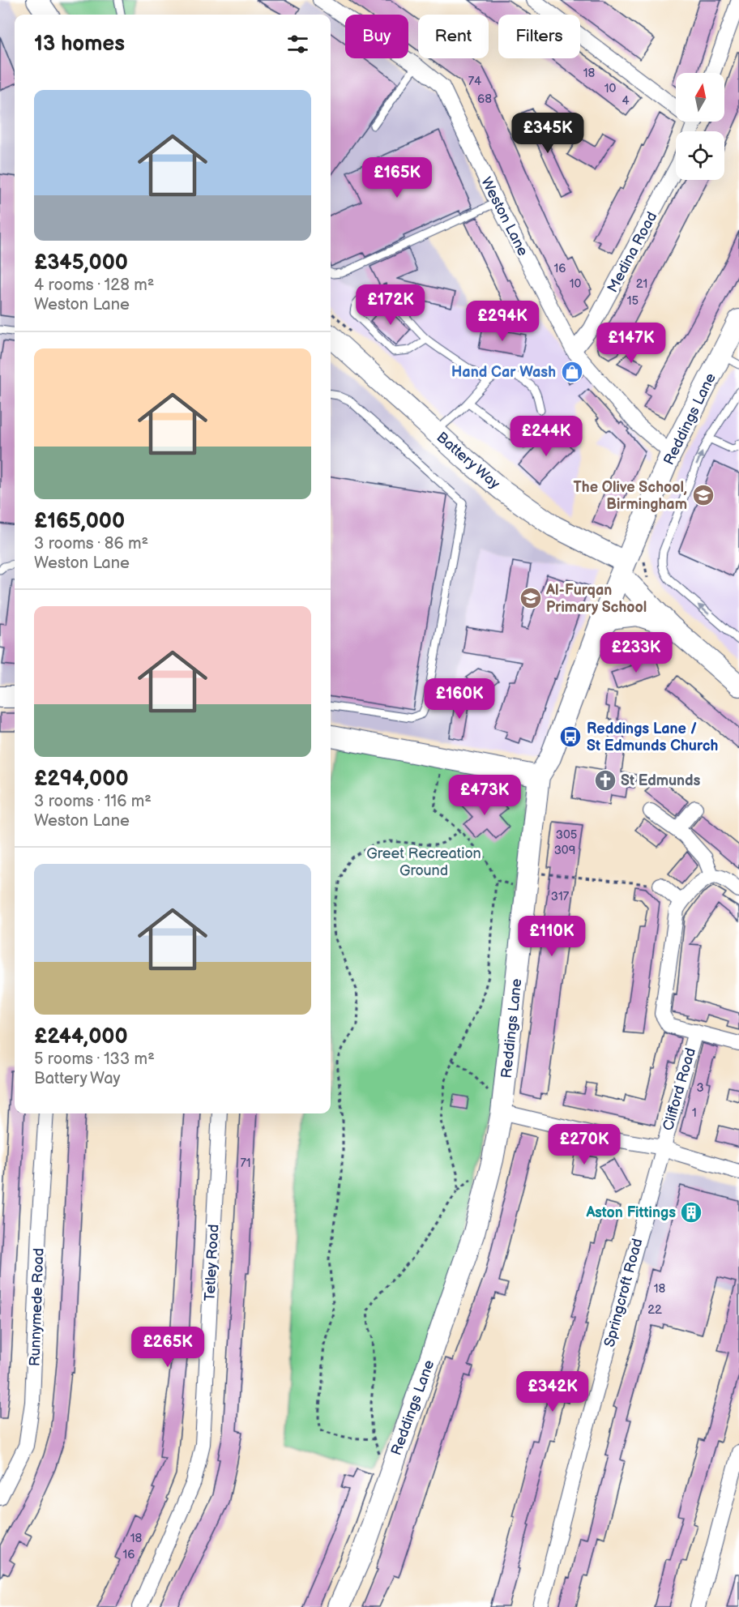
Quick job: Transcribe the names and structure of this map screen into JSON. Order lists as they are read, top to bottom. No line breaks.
{"streets":{"street":["Weston Lane","Medina Road","Reddings Lane","Battery Way","Clifford Road","Tetley Road","Springcroft Road","Runnymede Road"]},"crossings":[["Weston Lane","Medina Road"],["Weston Lane","Reddings Lane"],["Reddings Lane","Battery Way"],["Clifford Road","Springcroft Road"]],"parks":["Greet Recreation Ground"],"places":{"shop":["Hand Car Wash"],"school or university":["The Olive School, Birmingham","Al-Furqan Primary School"],"bus stop":["Reddings Lane / St Edmunds Church"],"church":["St Edmunds"],"building":["Aston Fittings"]},"house_numbers":["18","74","10","68","4","16","10","21","15","305","309","317","3","1","71","18","22","18","16"],"north":"top","page":{"chip":["Buy","Rent","Filters"],"heading":"13 homes","list":[{"name":"£345,000","note":"4 rooms · 128 m² · Weston Lane"},{"name":"£165,000","note":"3 rooms · 86 m² · Weston Lane"},{"name":"£294,000","note":"3 rooms · 116 m² · Weston Lane"},{"name":"£244,000","note":"5 rooms · 133 m² · Battery Way"}],"price":["£345K","£165K","£172K","£294K","£147K","£244K","£233K","£160K","£473K","£110K","£270K","£265K","£342K"]}}
